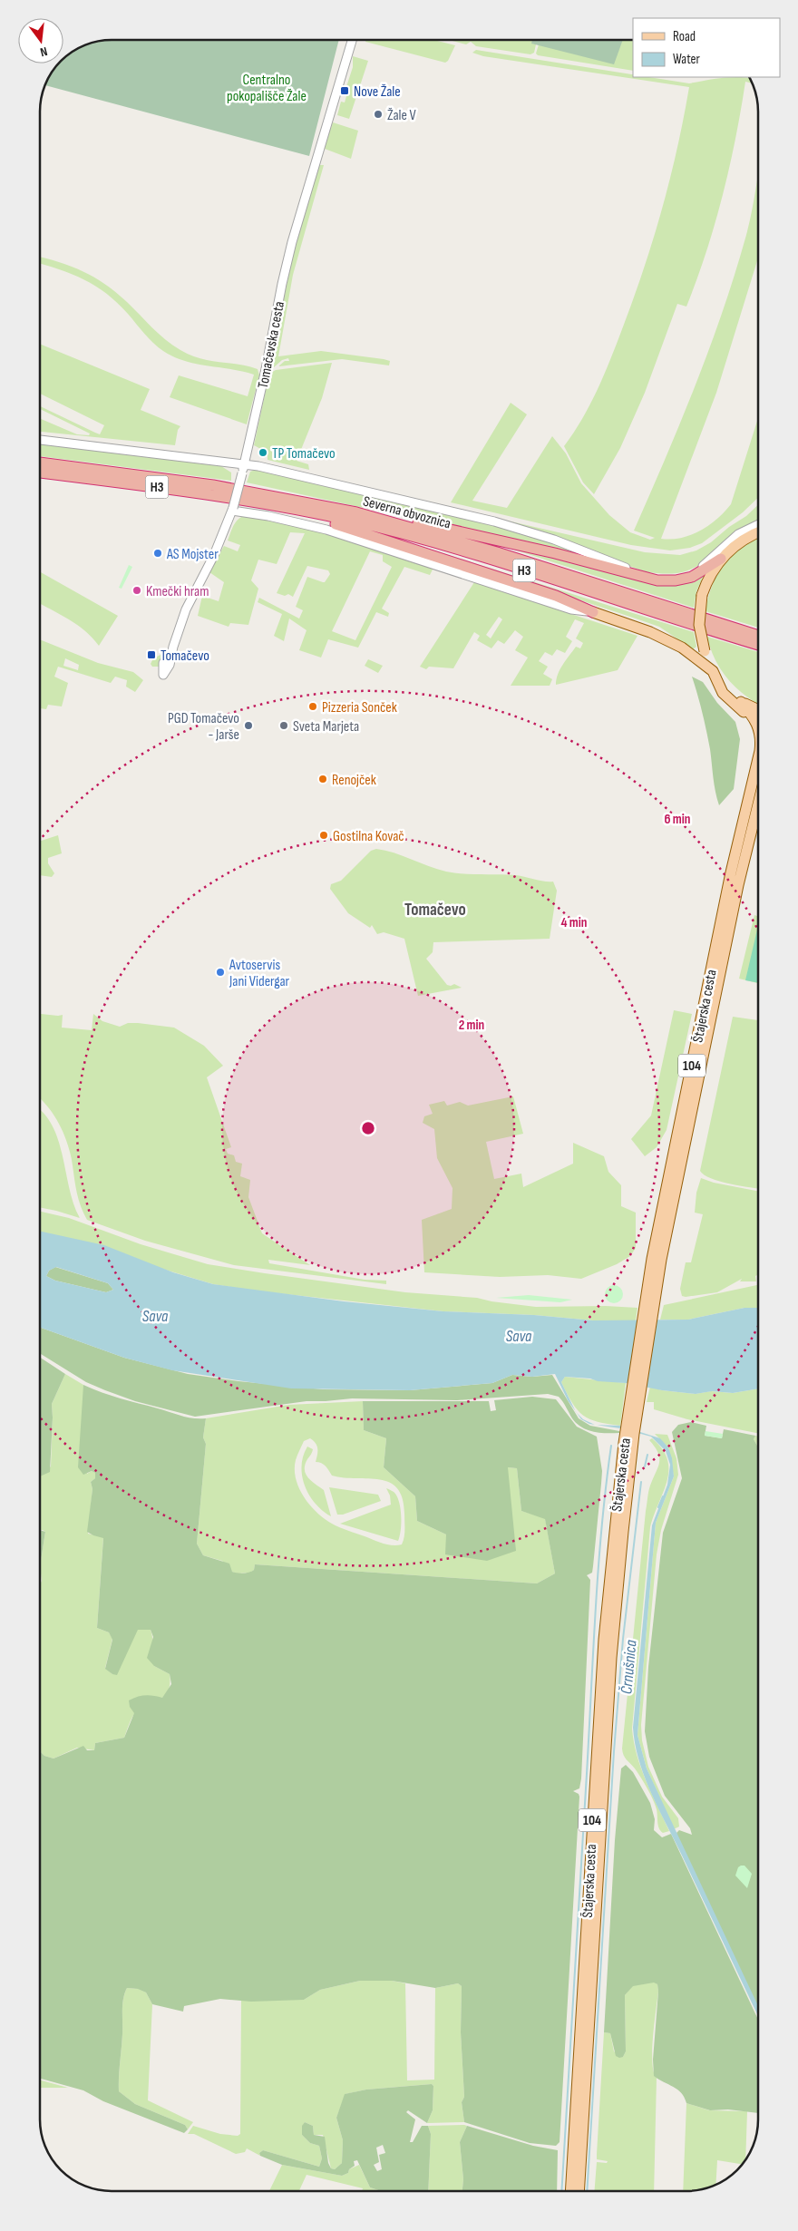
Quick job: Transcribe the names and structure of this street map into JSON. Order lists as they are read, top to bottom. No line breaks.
{"streets":{"highway":["H3","Severna obvoznica"],"main road":["Štajerska cesta","104"],"street":["Tomačevska cesta"]},"districts":["Tomačevo"],"water":["Sava","Črnušnica"],"parks":["Centralno pokopališče Žale"],"places":{"transit":["Nove Žale","Tomačevo"],"other":["Žale V","TP Tomačevo","AS Mojster","Kmečki hram","Pizzeria Sonček","PGD Tomačevo - Jarše","Sveta Marjeta","Renojček","Gostilna Kovač","Avtoservis Jani Vidergar"]},"legend":["Road","Water"],"north":"bottom","rings":["6 min","4 min","2 min"]}
